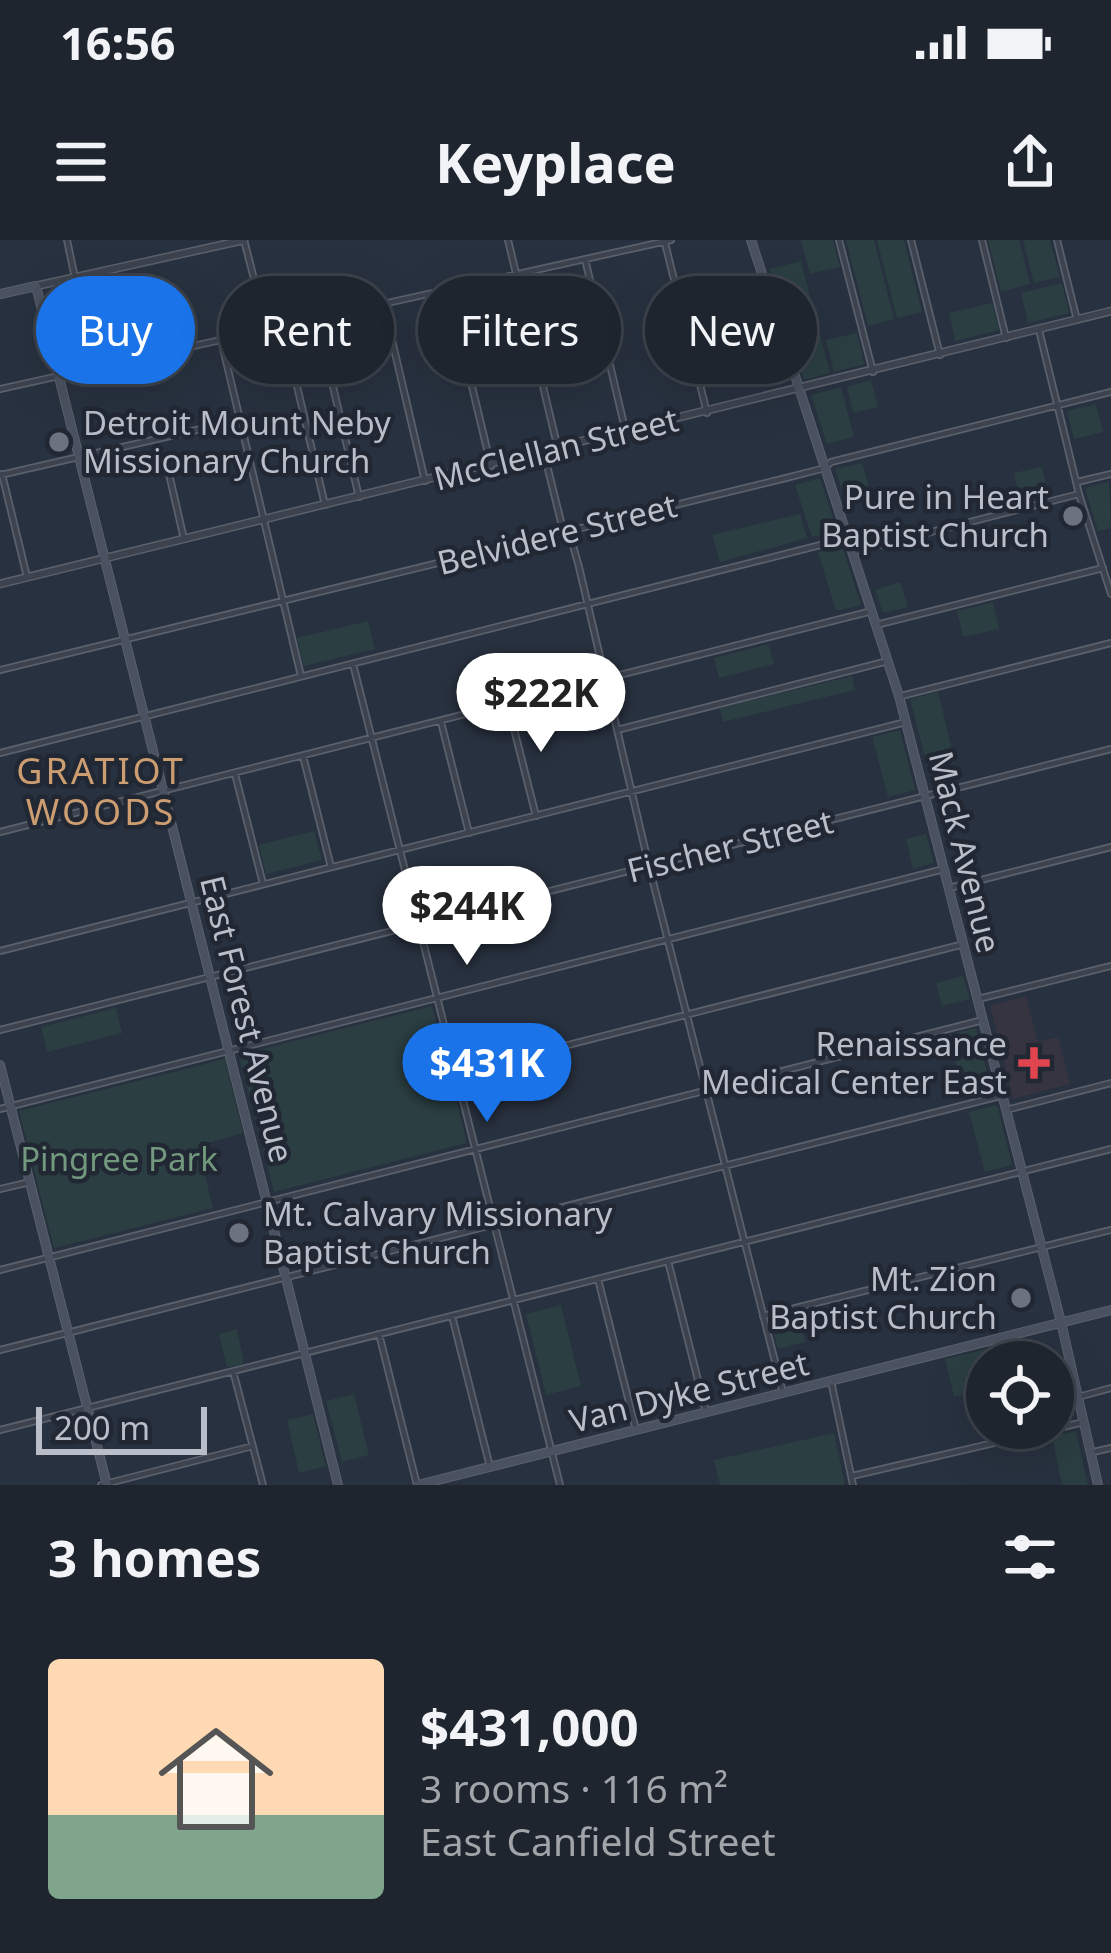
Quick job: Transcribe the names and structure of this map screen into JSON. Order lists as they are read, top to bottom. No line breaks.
{"streets":{"main road":["Mack Avenue","East Forest Avenue","Van Dyke Street"],"street":["McClellan Street","Belvidere Street","Fischer Street"]},"crossings":[["McClellan Street","Mack Avenue"],["McClellan Street","East Forest Avenue"],["Belvidere Street","Mack Avenue"],["Belvidere Street","East Forest Avenue"],["Fischer Street","Mack Avenue"],["Fischer Street","East Forest Avenue"],["Mack Avenue","Van Dyke Street"]],"districts":["GRATIOT WOODS"],"parks":["Pingree Park"],"places":{"other":["Detroit Mount Neby Missionary Church","Pure in Heart Baptist Church","Mt. Calvary Missionary Baptist Church","Mt. Zion Baptist Church"],"health":["Renaissance Medical Center East"]},"scale_bar":"200 m","page":{"status":"16:56","header":"Keyplace","chip":["Buy","Rent","Filters","New"],"price":["$222K","$244K","$431K"],"scale":"200 m","heading":"3 homes","list":[{"name":"$431,000","note":"3 rooms · 116 m² · East Canfield Street"}]}}
